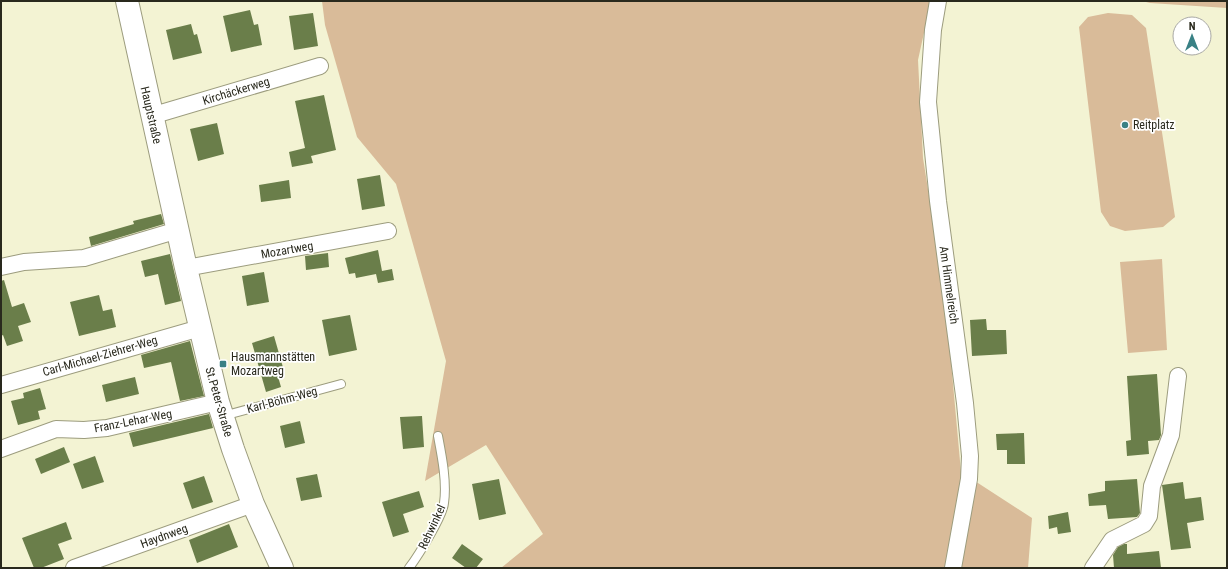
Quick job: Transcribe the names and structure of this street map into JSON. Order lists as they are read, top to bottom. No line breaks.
{"streets":{"main road":["Hauptstraße","St.Peter-Straße"],"street":["Kirchäckerweg","Mozartweg","Am Himmelreich","Carl-Michael-Ziehrer-Weg","Franz-Lehar-Weg","Haydnweg"],"lane":["Karl-Böhm-Weg","Rehwinkel"]},"crossings":[["Kirchäckerweg","Hauptstraße"],["Hauptstraße","St.Peter-Straße"],["Mozartweg","St.Peter-Straße"],["Carl-Michael-Ziehrer-Weg","St.Peter-Straße"],["Karl-Böhm-Weg","St.Peter-Straße"],["Karl-Böhm-Weg","Franz-Lehar-Weg"],["St.Peter-Straße","Franz-Lehar-Weg"],["St.Peter-Straße","Haydnweg"]],"places":{"other":["Reitplatz"],"transit":["Hausmannstätten Mozartweg"]},"north":"top"}
